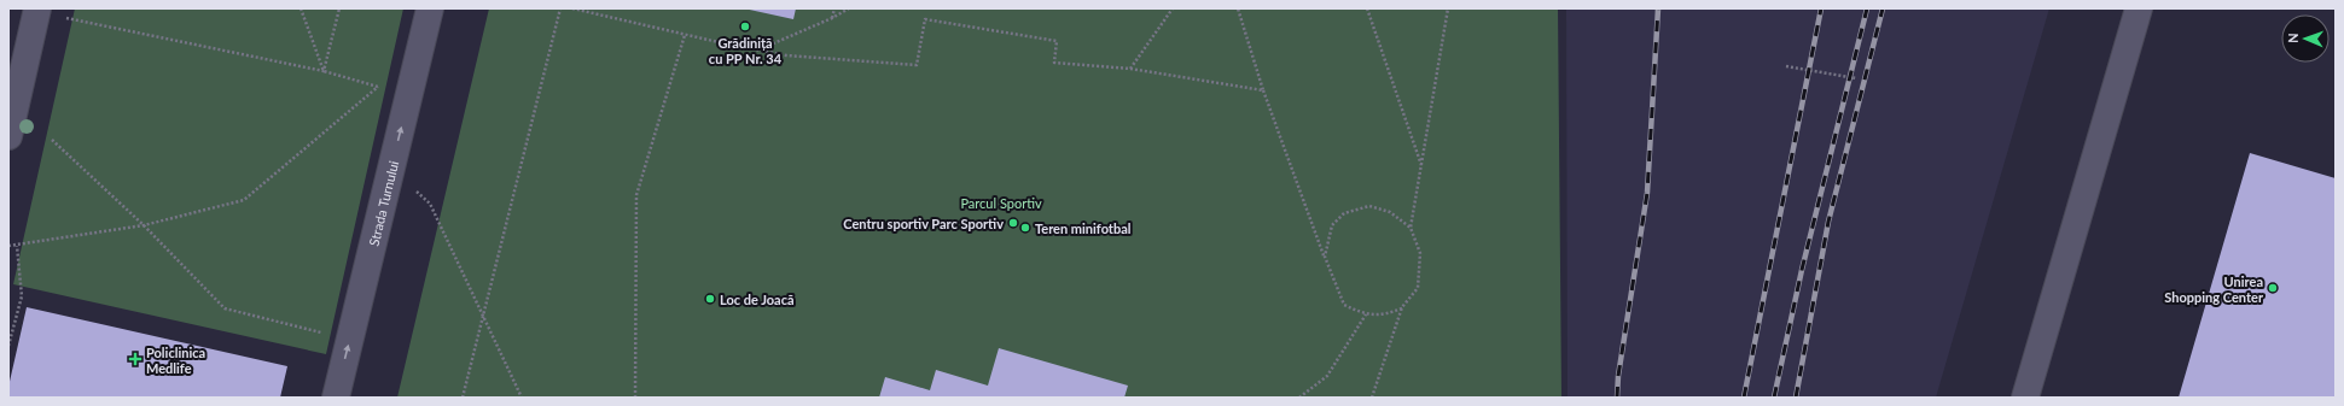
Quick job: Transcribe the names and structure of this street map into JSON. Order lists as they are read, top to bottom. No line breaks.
{"streets":{"street":["Strada Turnului"]},"one_way":["Strada Turnului"],"parks":["Parcul Sportiv"],"places":{"other":["Grădiniță cu PP Nr. 34","Centru sportiv Parc Sportiv","Teren minifotbal","Unirea Shopping Center","Loc de Joacă"],"health":["Policlinica Medlife"]},"north":"left"}
